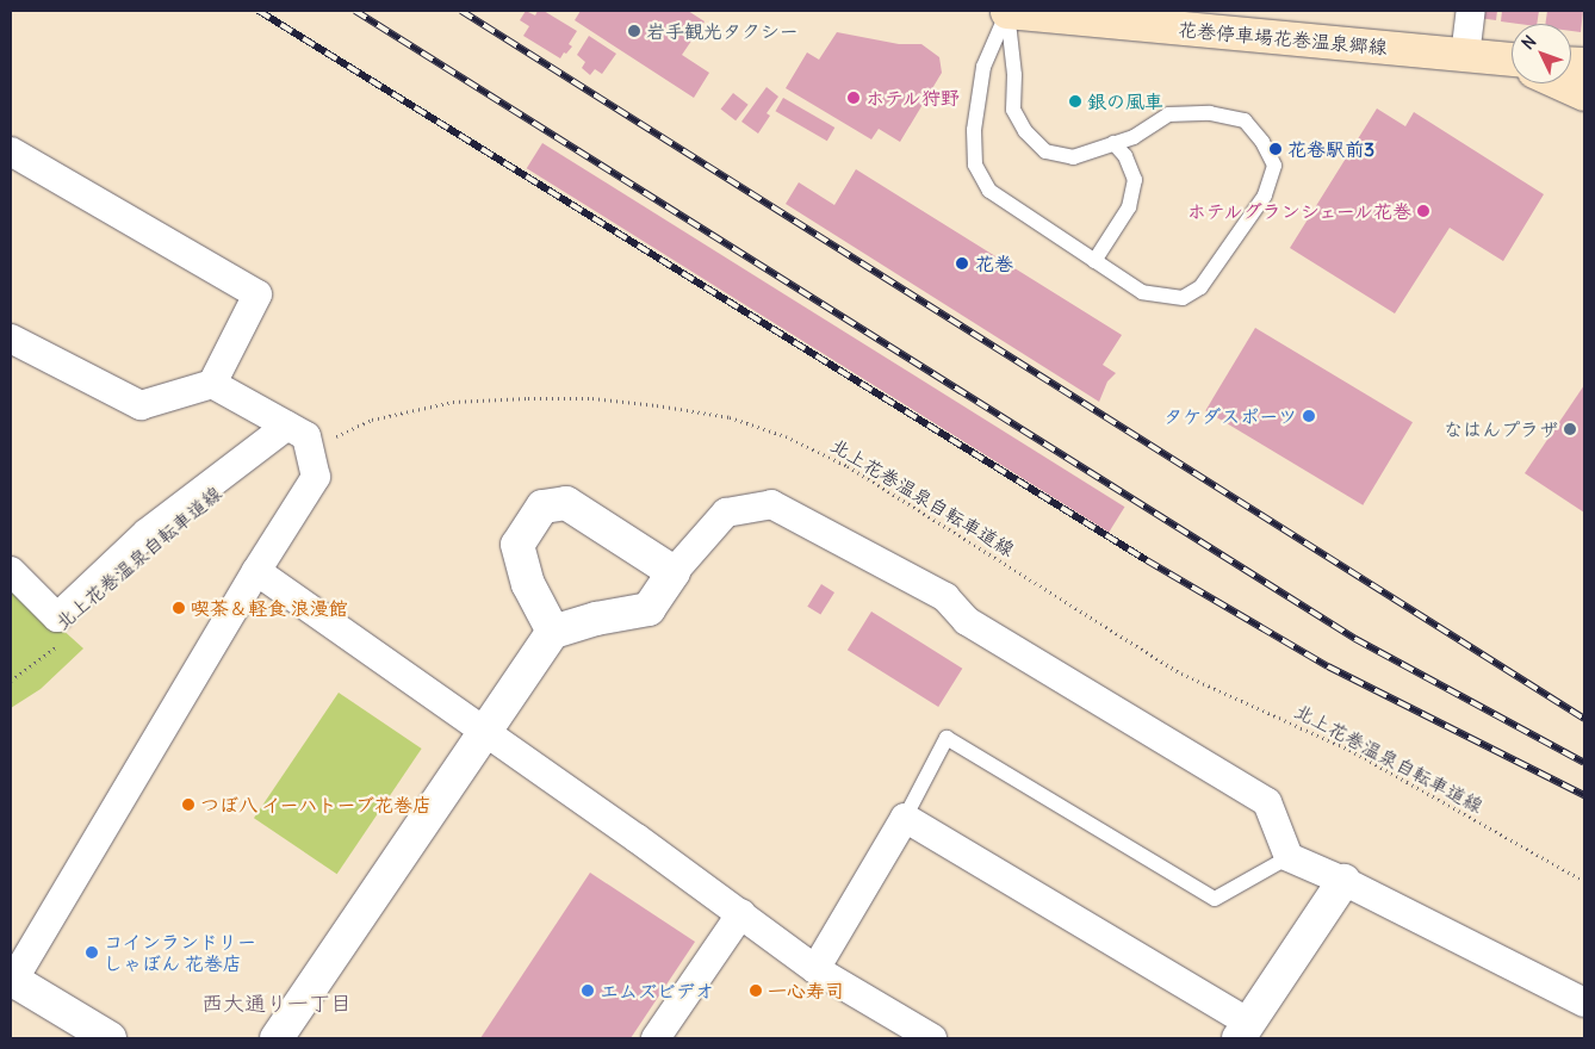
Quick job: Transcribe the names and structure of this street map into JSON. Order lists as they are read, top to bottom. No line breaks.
{"streets":{"main road":["花巻停車場花巻温泉郷線"],"path":["北上花巻温泉自転車道線"]},"districts":["西大通り一丁目"],"places":["岩手観光タクシー","ホテル狩野","銀の風車","花卷駅前3","ホテルグランシェール花巻","花巻","タケダスポーツ","なはんプラザ","喫茶＆軽食 浪漫館","つぼ八 イーハトーブ花巻店","コインランドリー しゃぼん 花巻店","エムズビデオ","一心寿司"],"north":"top left"}
